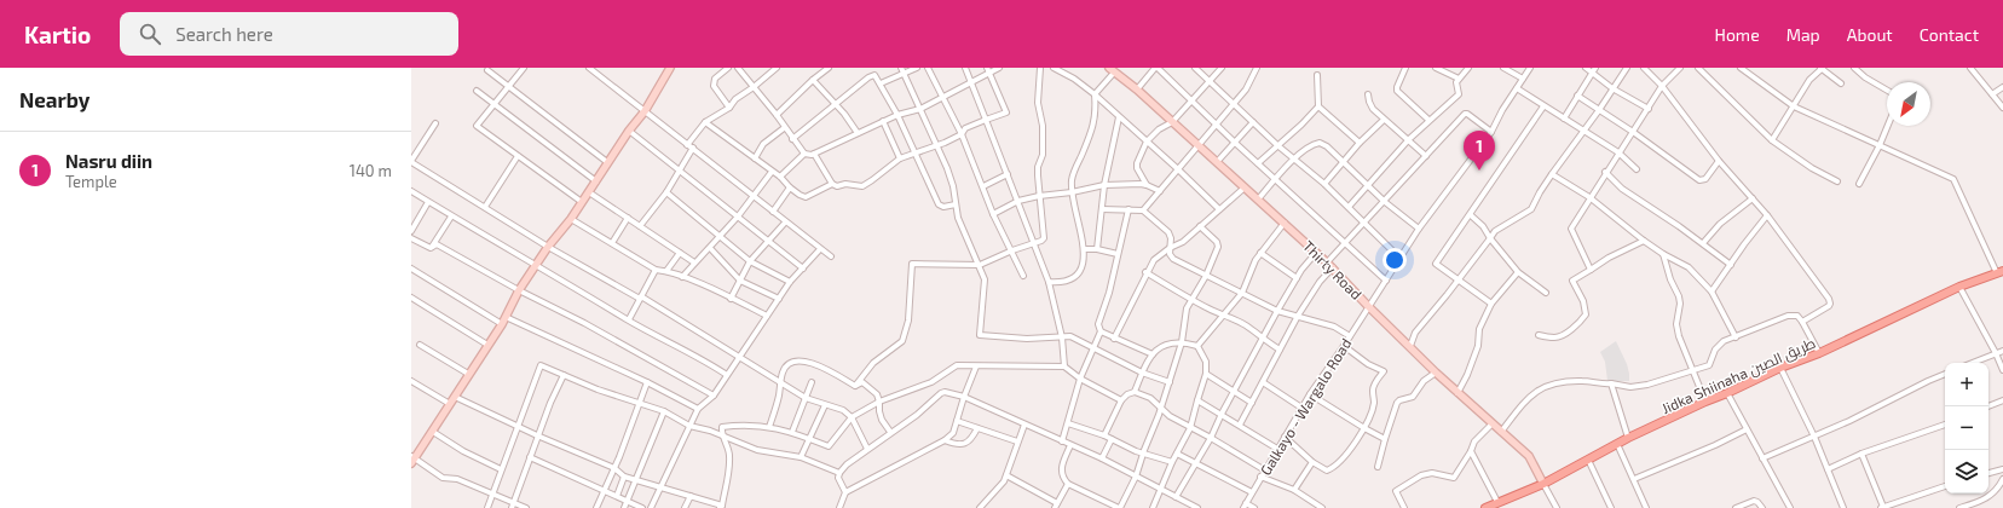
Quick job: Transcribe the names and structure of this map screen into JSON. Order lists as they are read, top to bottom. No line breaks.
{"streets":{"main road":["Thirty Road","Jidka Shiinaha طريق الصين"],"street":["Galkayo - Wargalo Road"]},"crossings":[["Thirty Road","Jidka Shiinaha طريق الصين"],["Thirty Road","Galkayo - Wargalo Road"]],"north":"bottom left","page":{"header":"Kartio","search":"Search here","nav":["Home","Map","About","Contact"],"heading":"Nearby","list":[{"mark":"1","name":"Nasru diin","note":"Temple","value":"140 m"}],"pins":"1","map_buttons":["+","−"]}}
